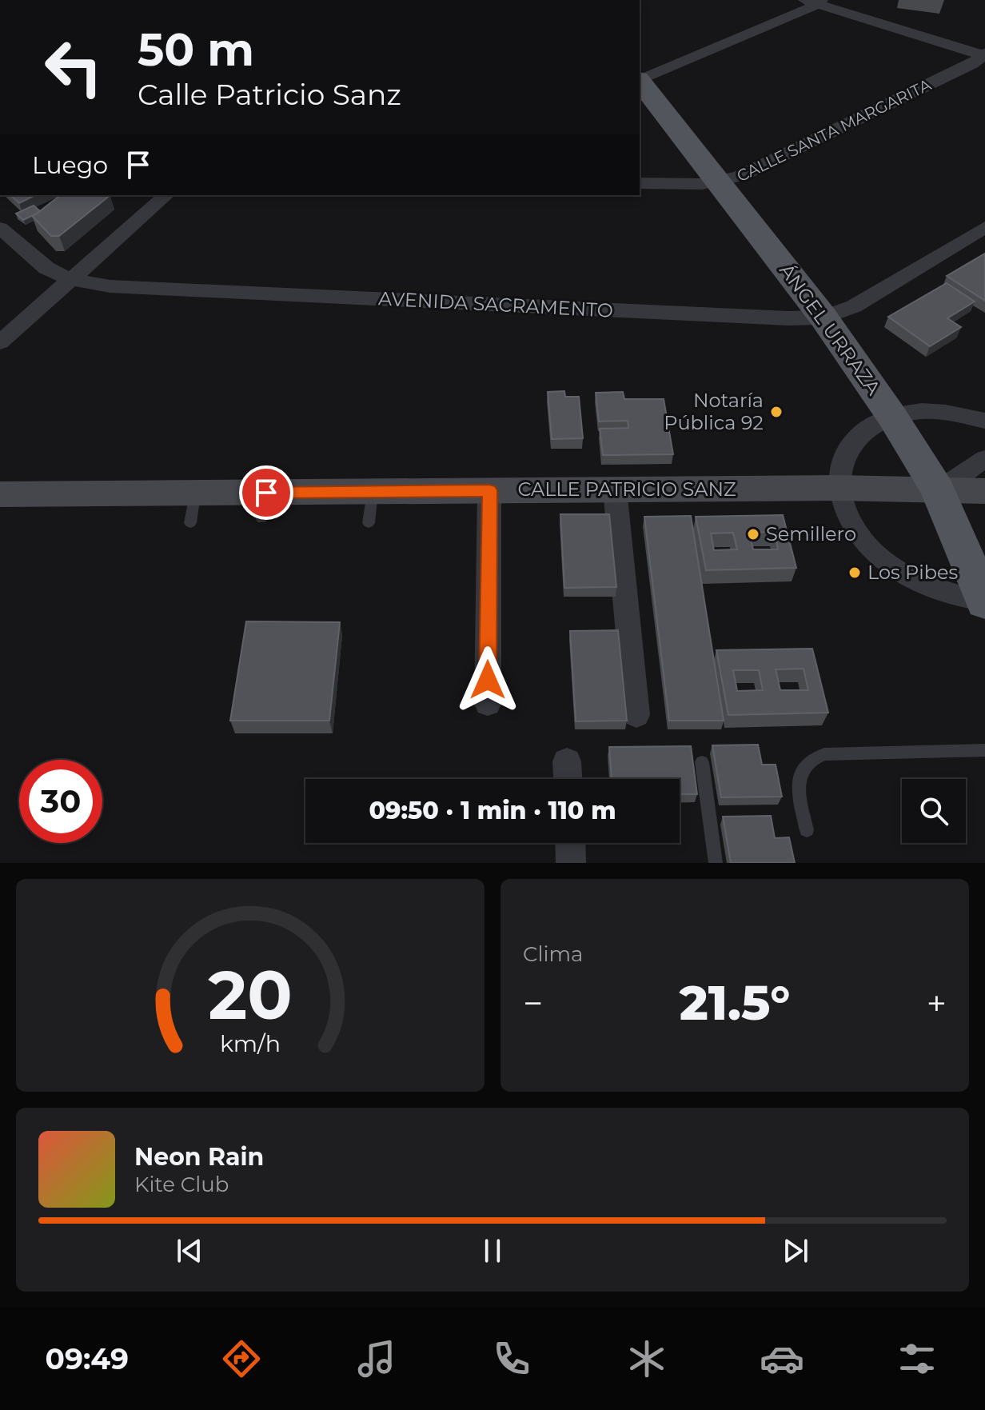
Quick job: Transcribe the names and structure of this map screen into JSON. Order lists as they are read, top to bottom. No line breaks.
{"streets":{"main road":["ÁNGEL URRAZA"],"street":["CALLE SANTA MARGARITA","AVENIDA SACRAMENTO","CALLE PATRICIO SANZ"]},"crossings":[["CALLE SANTA MARGARITA","ÁNGEL URRAZA"],["AVENIDA SACRAMENTO","ÁNGEL URRAZA"],["ÁNGEL URRAZA","CALLE PATRICIO SANZ"]],"places":["Notaría Pública 92","Semillero","Los Pibes"],"page":{"turn":["50 m","Calle Patricio Sanz"],"then":"Luego","limit":"30","trip":"09:50 · 1 min · 110 m","tile":"Clima","heat":["−","21.5°","+"],"song":["Neon Rain","Kite Club"],"tabs":"09:49","gauge":["20","km/h"]}}
